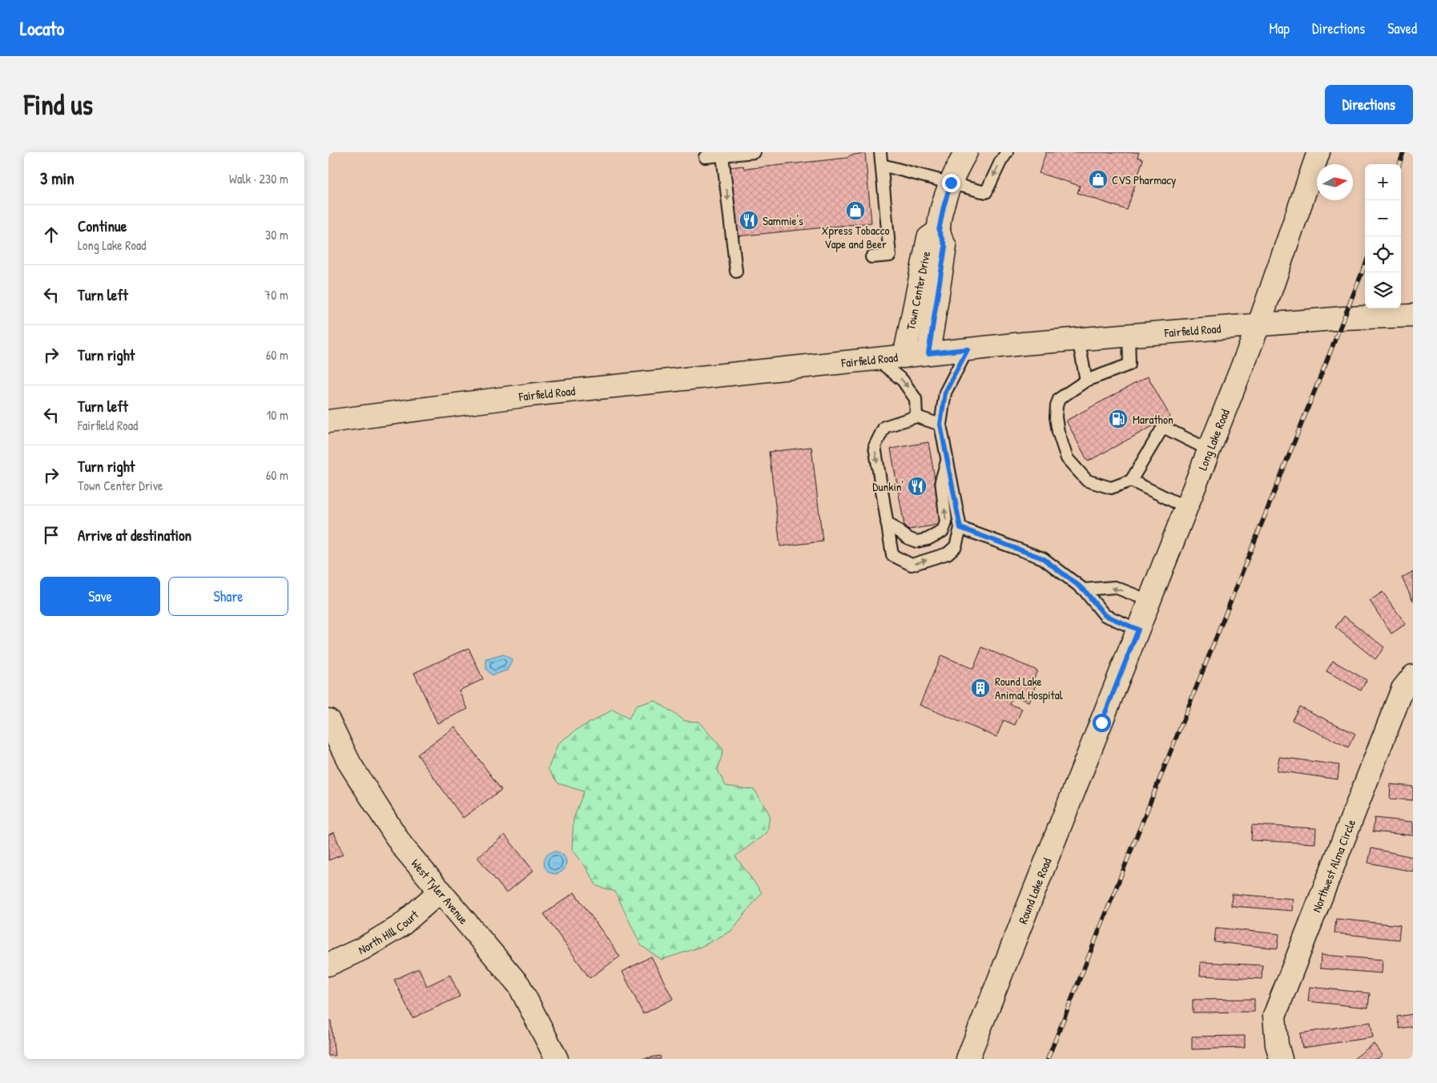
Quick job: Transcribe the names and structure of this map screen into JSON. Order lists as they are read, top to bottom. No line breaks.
{"streets":{"street":["Town Center Drive","Fairfield Road","Long Lake Road","Northwest Alma Circle","West Tyler Avenue","Round Lake Road","North Hill Court"]},"crossings":[["Town Center Drive","Fairfield Road"],["Fairfield Road","Long Lake Road"],["Long Lake Road","Round Lake Road"],["West Tyler Avenue","North Hill Court"]],"places":{"shop":["CVS Pharmacy","Xpress Tobacco Vape and Beer"],"restaurant":["Sammie's","Dunkin'"],"fuel station":["Marathon"],"building":["Round Lake Animal Hospital"]},"north":"right","page":{"header":"Locato","nav":["Map","Directions","Saved"],"buttons":["Directions",["Save","Share"]],"title":"Find us","heading":["3 min","Walk · 230 m"],"map_buttons":["+","−"],"list":[["Continue","Long Lake Road","30 m"],["Turn left","70 m"],["Turn right","60 m"],["Turn left","Fairfield Road","10 m"],["Turn right","Town Center Drive","60 m"],"Arrive at destination"]}}
